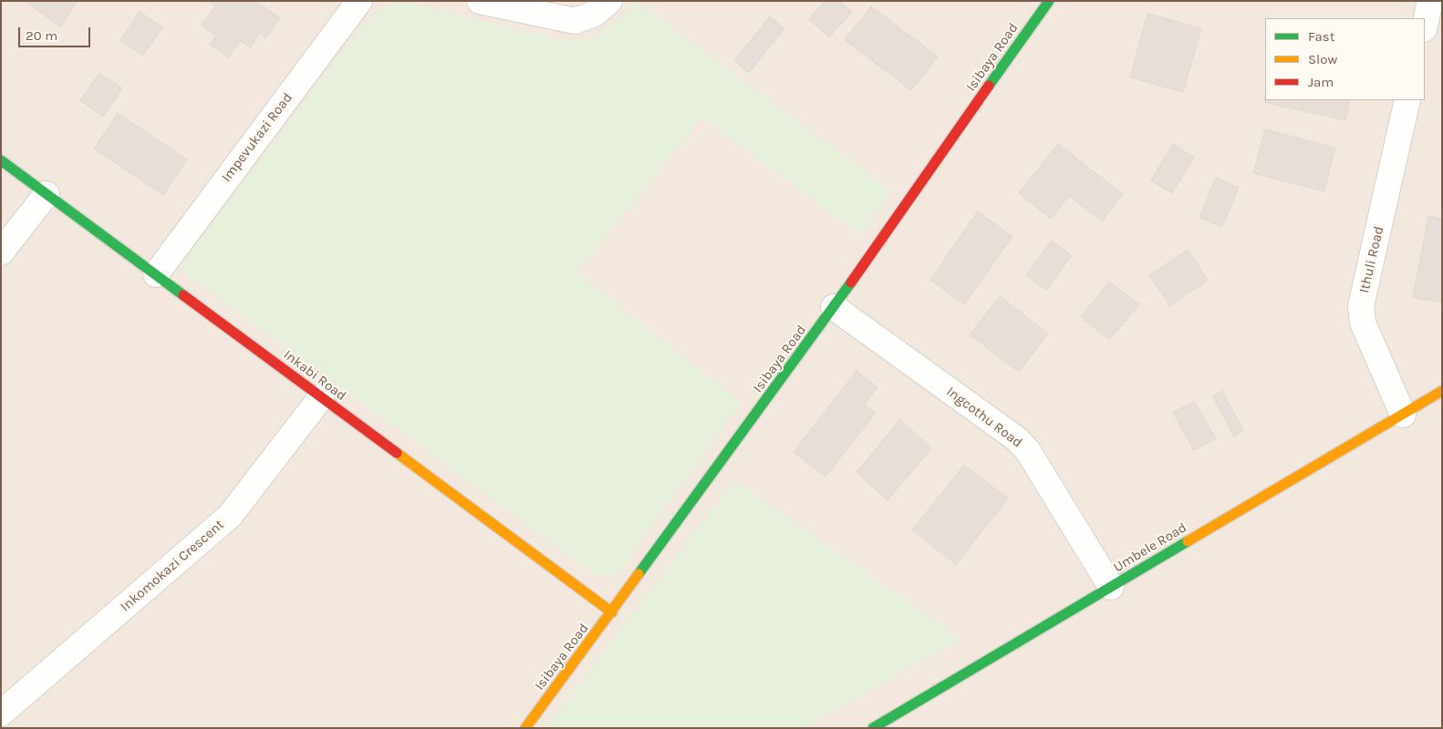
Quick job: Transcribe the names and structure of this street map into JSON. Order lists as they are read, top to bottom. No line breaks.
{"streets":{"street":["Isibaya Road","Impevukazi Road","Ithuli Road","Inkabi Road","Ingcothu Road","Umbele Road","Inkomokazi Crescent"]},"crossings":[["Isibaya Road","Inkabi Road"],["Isibaya Road","Ingcothu Road"],["Impevukazi Road","Inkabi Road"],["Ithuli Road","Umbele Road"],["Inkabi Road","Inkomokazi Crescent"],["Ingcothu Road","Umbele Road"]],"legend":["Fast","Slow","Jam"],"scale_bar":"20 m"}
